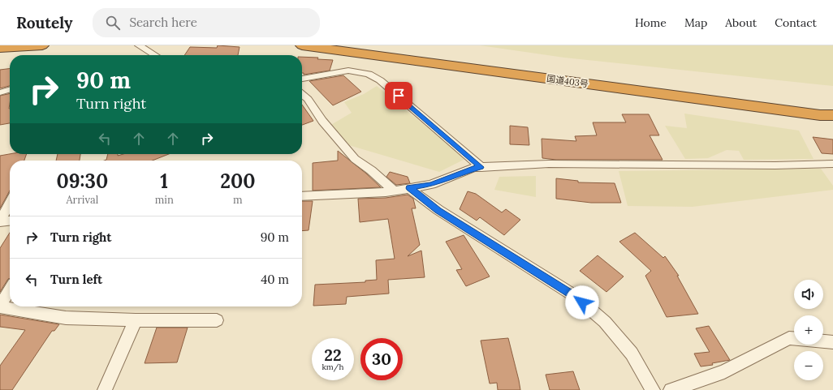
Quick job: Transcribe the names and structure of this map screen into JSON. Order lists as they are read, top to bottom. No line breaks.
{"streets":{"highway":["国道403号"]},"page":{"header":"Routely","search":"Search here","nav":["Home","Map","About","Contact"],"turn":["90 m","Turn right"],"eta":["09:30","Arrival","1","min","200","m"],"list":[{"name":"Turn right","value":"90 m"},{"name":"Turn left","value":"40 m"}],"map_buttons":["+","−"],"speed":"22 km/h","limit":"30"}}
